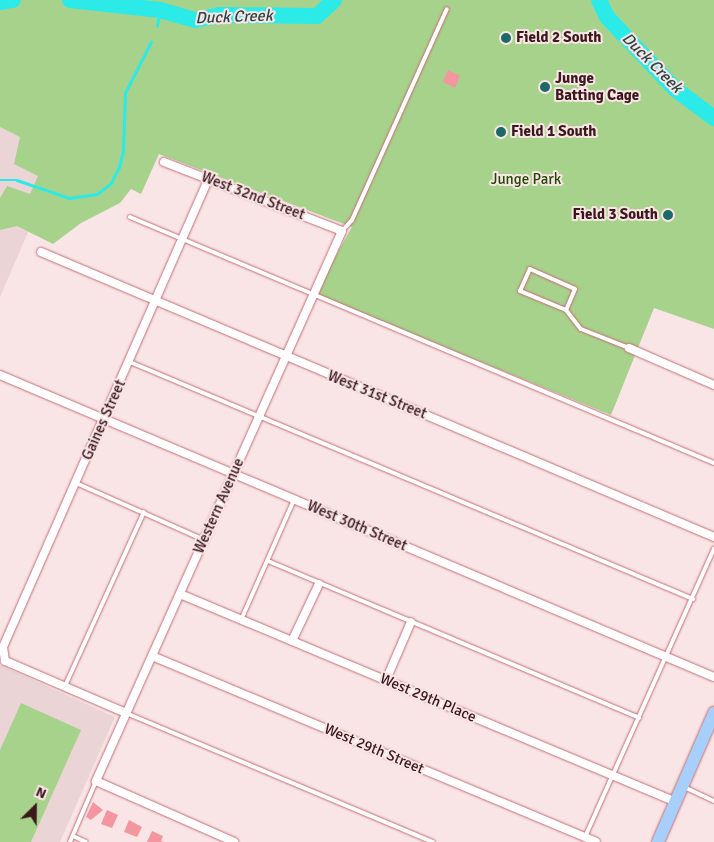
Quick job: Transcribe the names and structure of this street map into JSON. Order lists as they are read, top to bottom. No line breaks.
{"streets":{"street":["West 32nd Street","West 31st Street","Gaines Street","Western Avenue","West 30th Street","West 29th Place","West 29th Street"]},"crossings":[["West 32nd Street","Gaines Street"],["West 32nd Street","Western Avenue"],["West 31st Street","Gaines Street"],["West 31st Street","Western Avenue"],["Gaines Street","West 30th Street"],["Western Avenue","West 30th Street"],["Western Avenue","West 29th Place"],["Western Avenue","West 29th Street"]],"water":["Duck Creek"],"parks":["Junge Park"],"places":["Field 2 South","Junge Batting Cage","Field 1 South","Field 3 South"],"north":"top right"}
